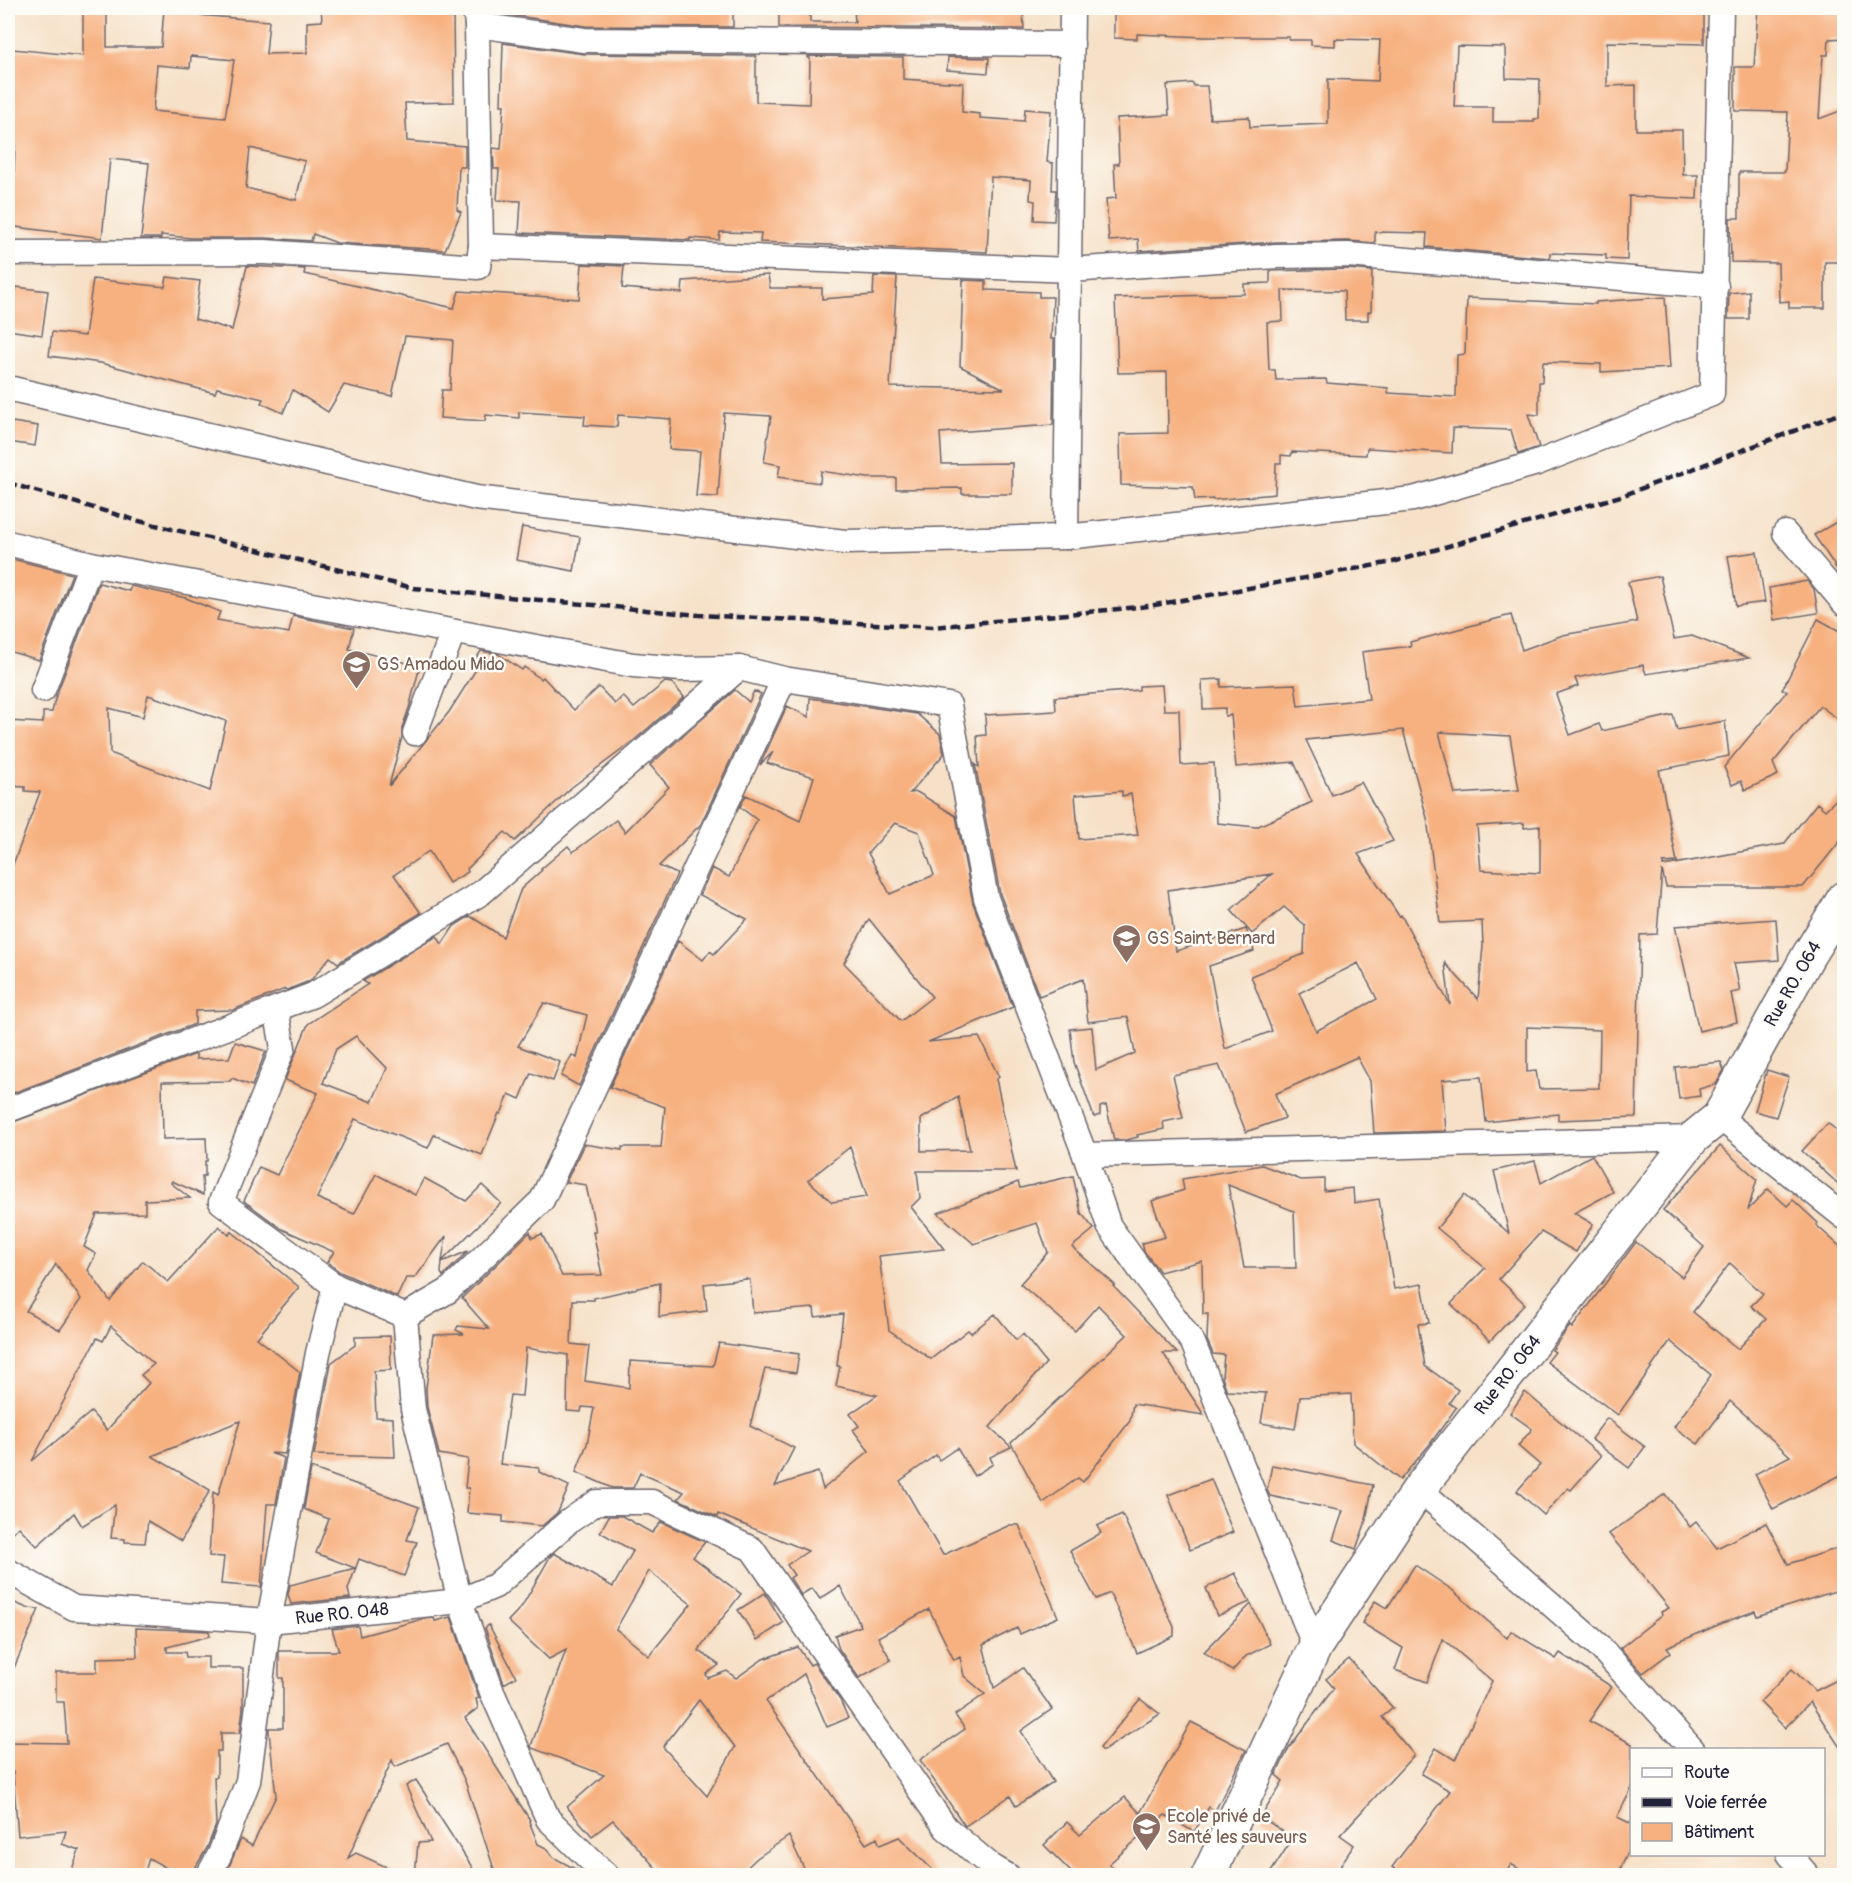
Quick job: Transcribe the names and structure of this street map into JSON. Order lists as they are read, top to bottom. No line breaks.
{"streets":{"street":["Rue RO. 064","Rue RO. 048"]},"places":{"school or university":["GS Amadou Mido","GS Saint Bernard","Ecole privé de Santé les sauveurs"]},"legend":["Route","Voie ferrée","Bâtiment"]}
